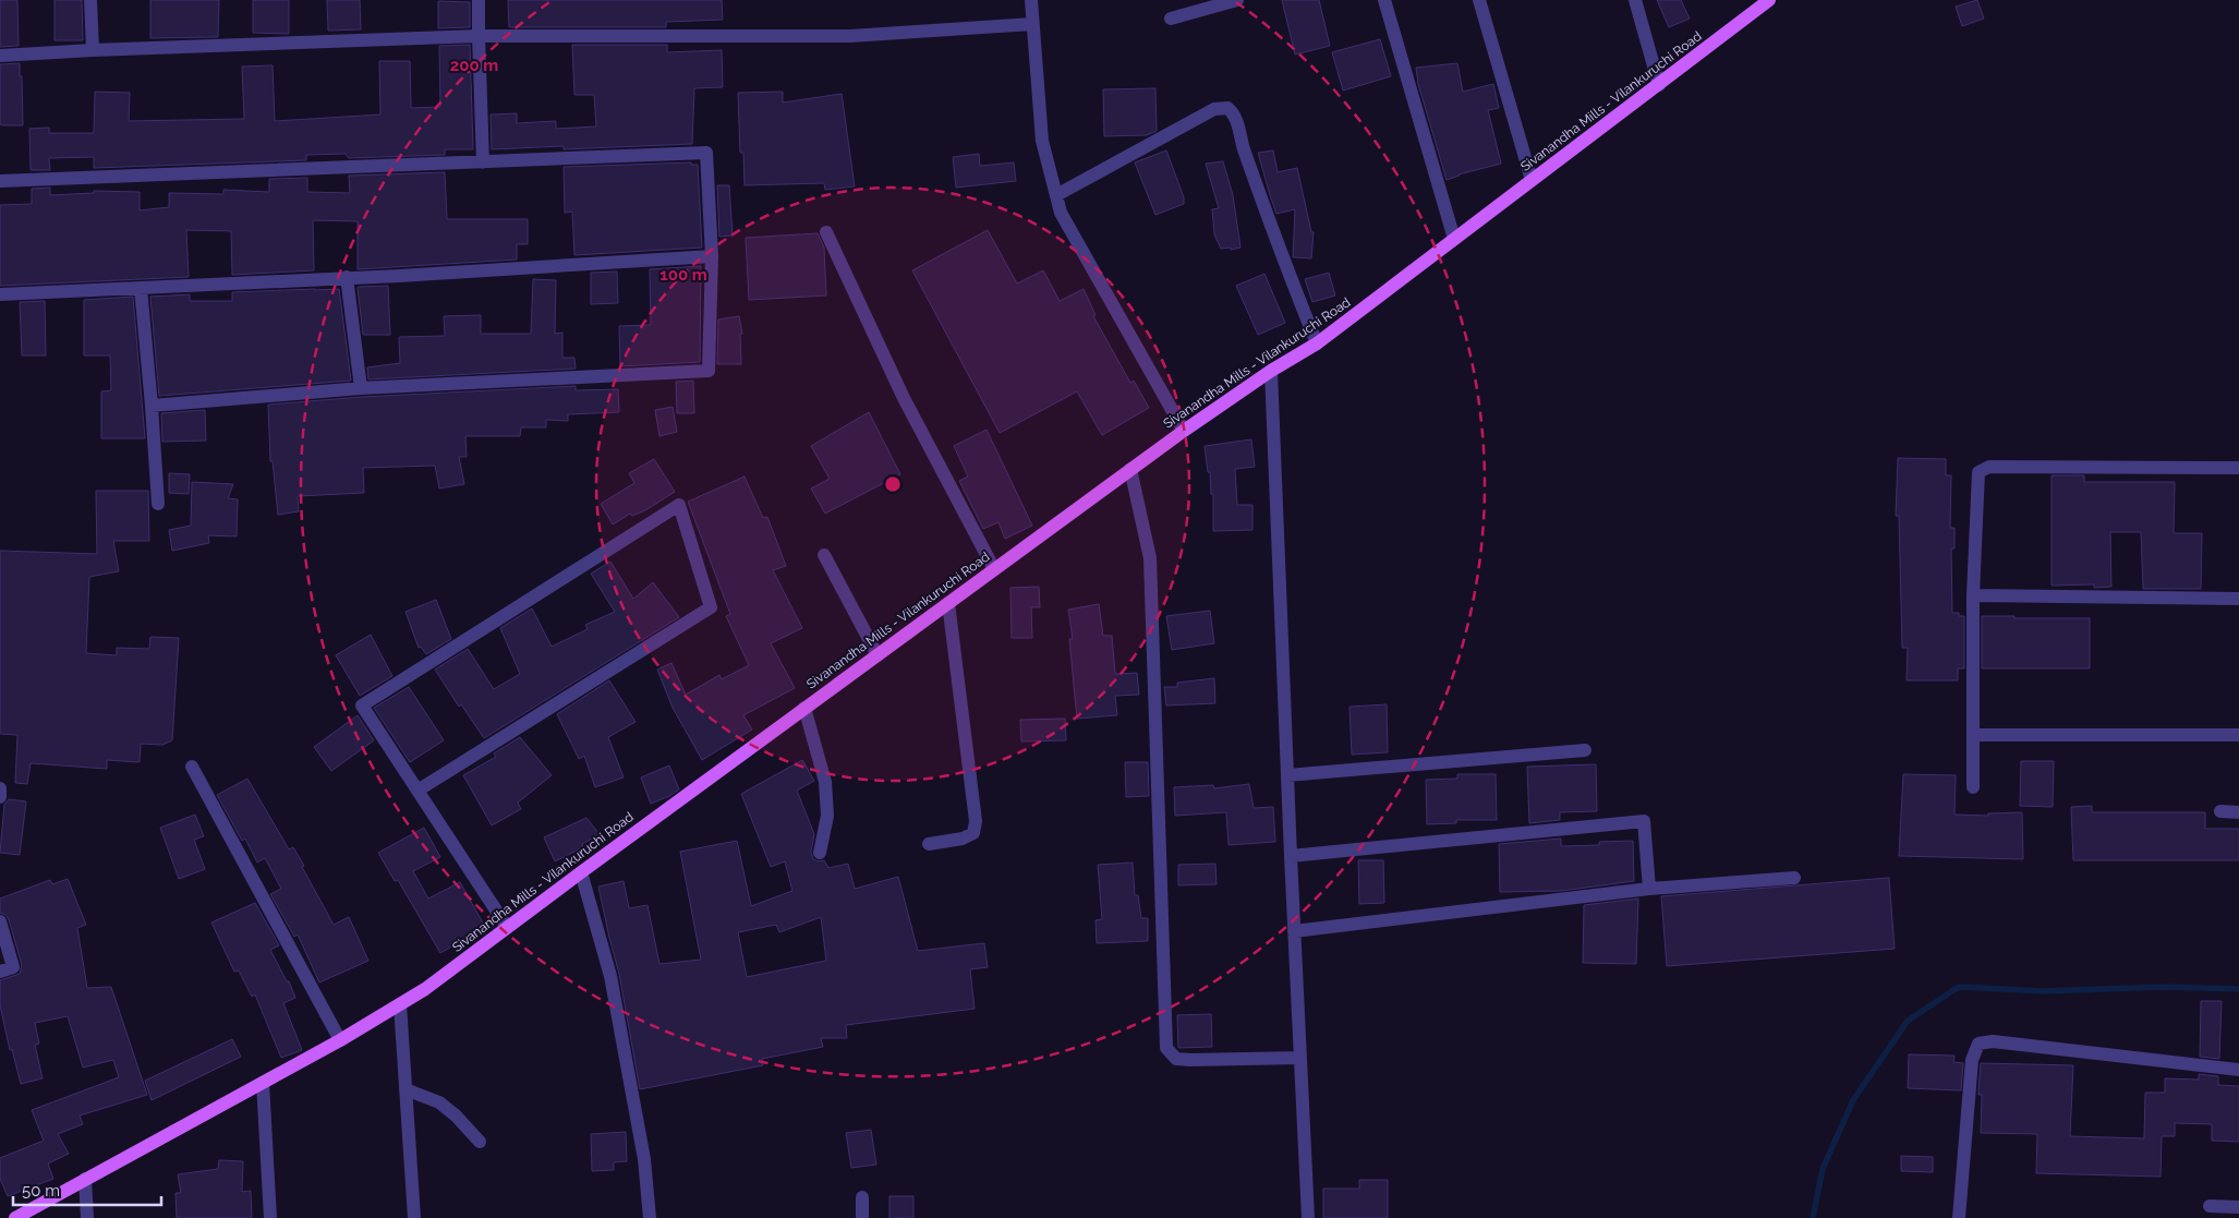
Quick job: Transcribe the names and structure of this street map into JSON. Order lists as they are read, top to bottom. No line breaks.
{"streets":{"main road":["Sivanandha Mills - Vilankuruchi Road"]},"scale_bar":"50 m","rings":["200 m","100 m"]}
